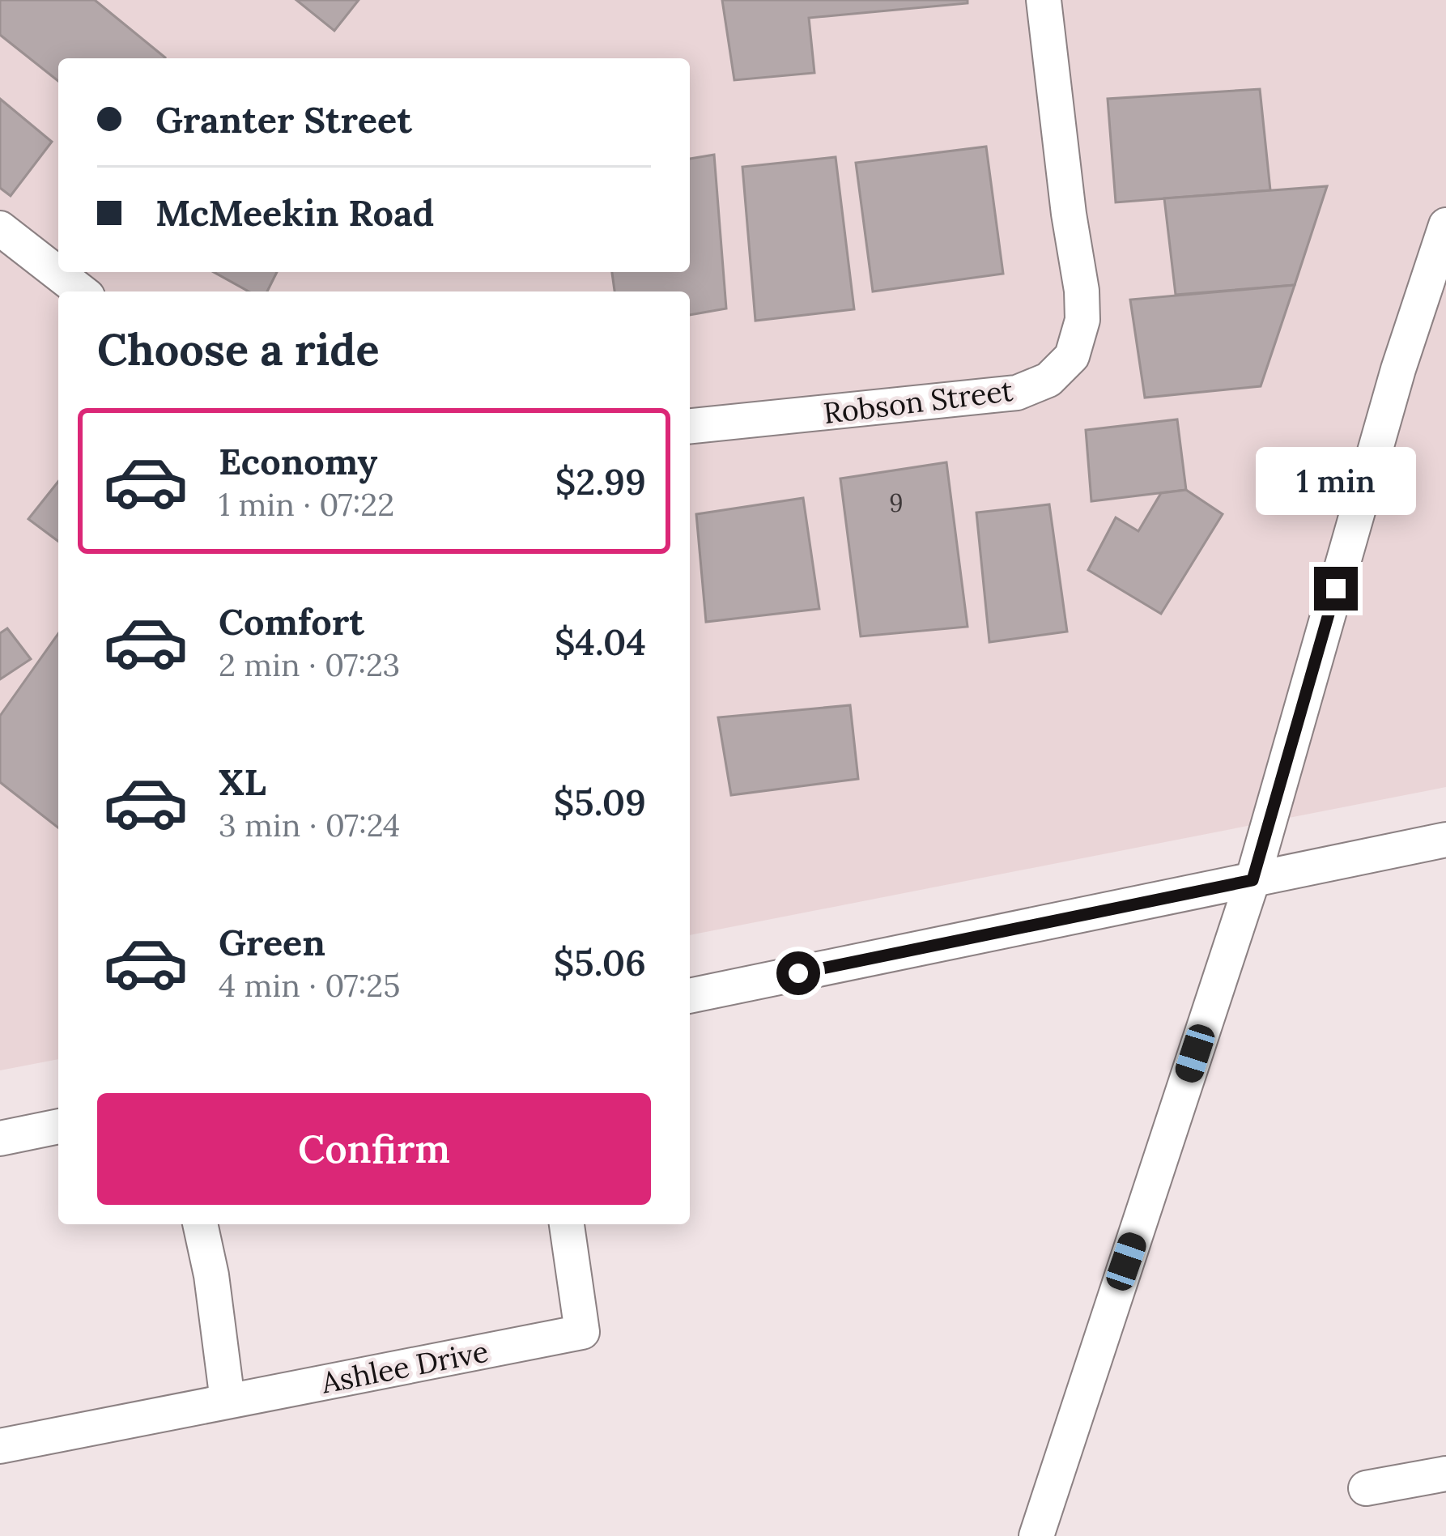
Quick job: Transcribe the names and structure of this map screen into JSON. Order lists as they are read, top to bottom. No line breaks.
{"streets":{"street":["Robson Street","Ashlee Drive"]},"house_numbers":["9"],"page":{"banner":["Granter Street","McMeekin Road"],"heading":"Choose a ride","list":[{"name":"Economy","note":"1 min · 07:22","value":"$2.99"},{"name":"Comfort","note":"2 min · 07:23","value":"$4.04"},{"name":"XL","note":"3 min · 07:24","value":"$5.09"},{"name":"Green","note":"4 min · 07:25","value":"$5.06"}],"bubble":"1 min","buttons":"Confirm"}}
